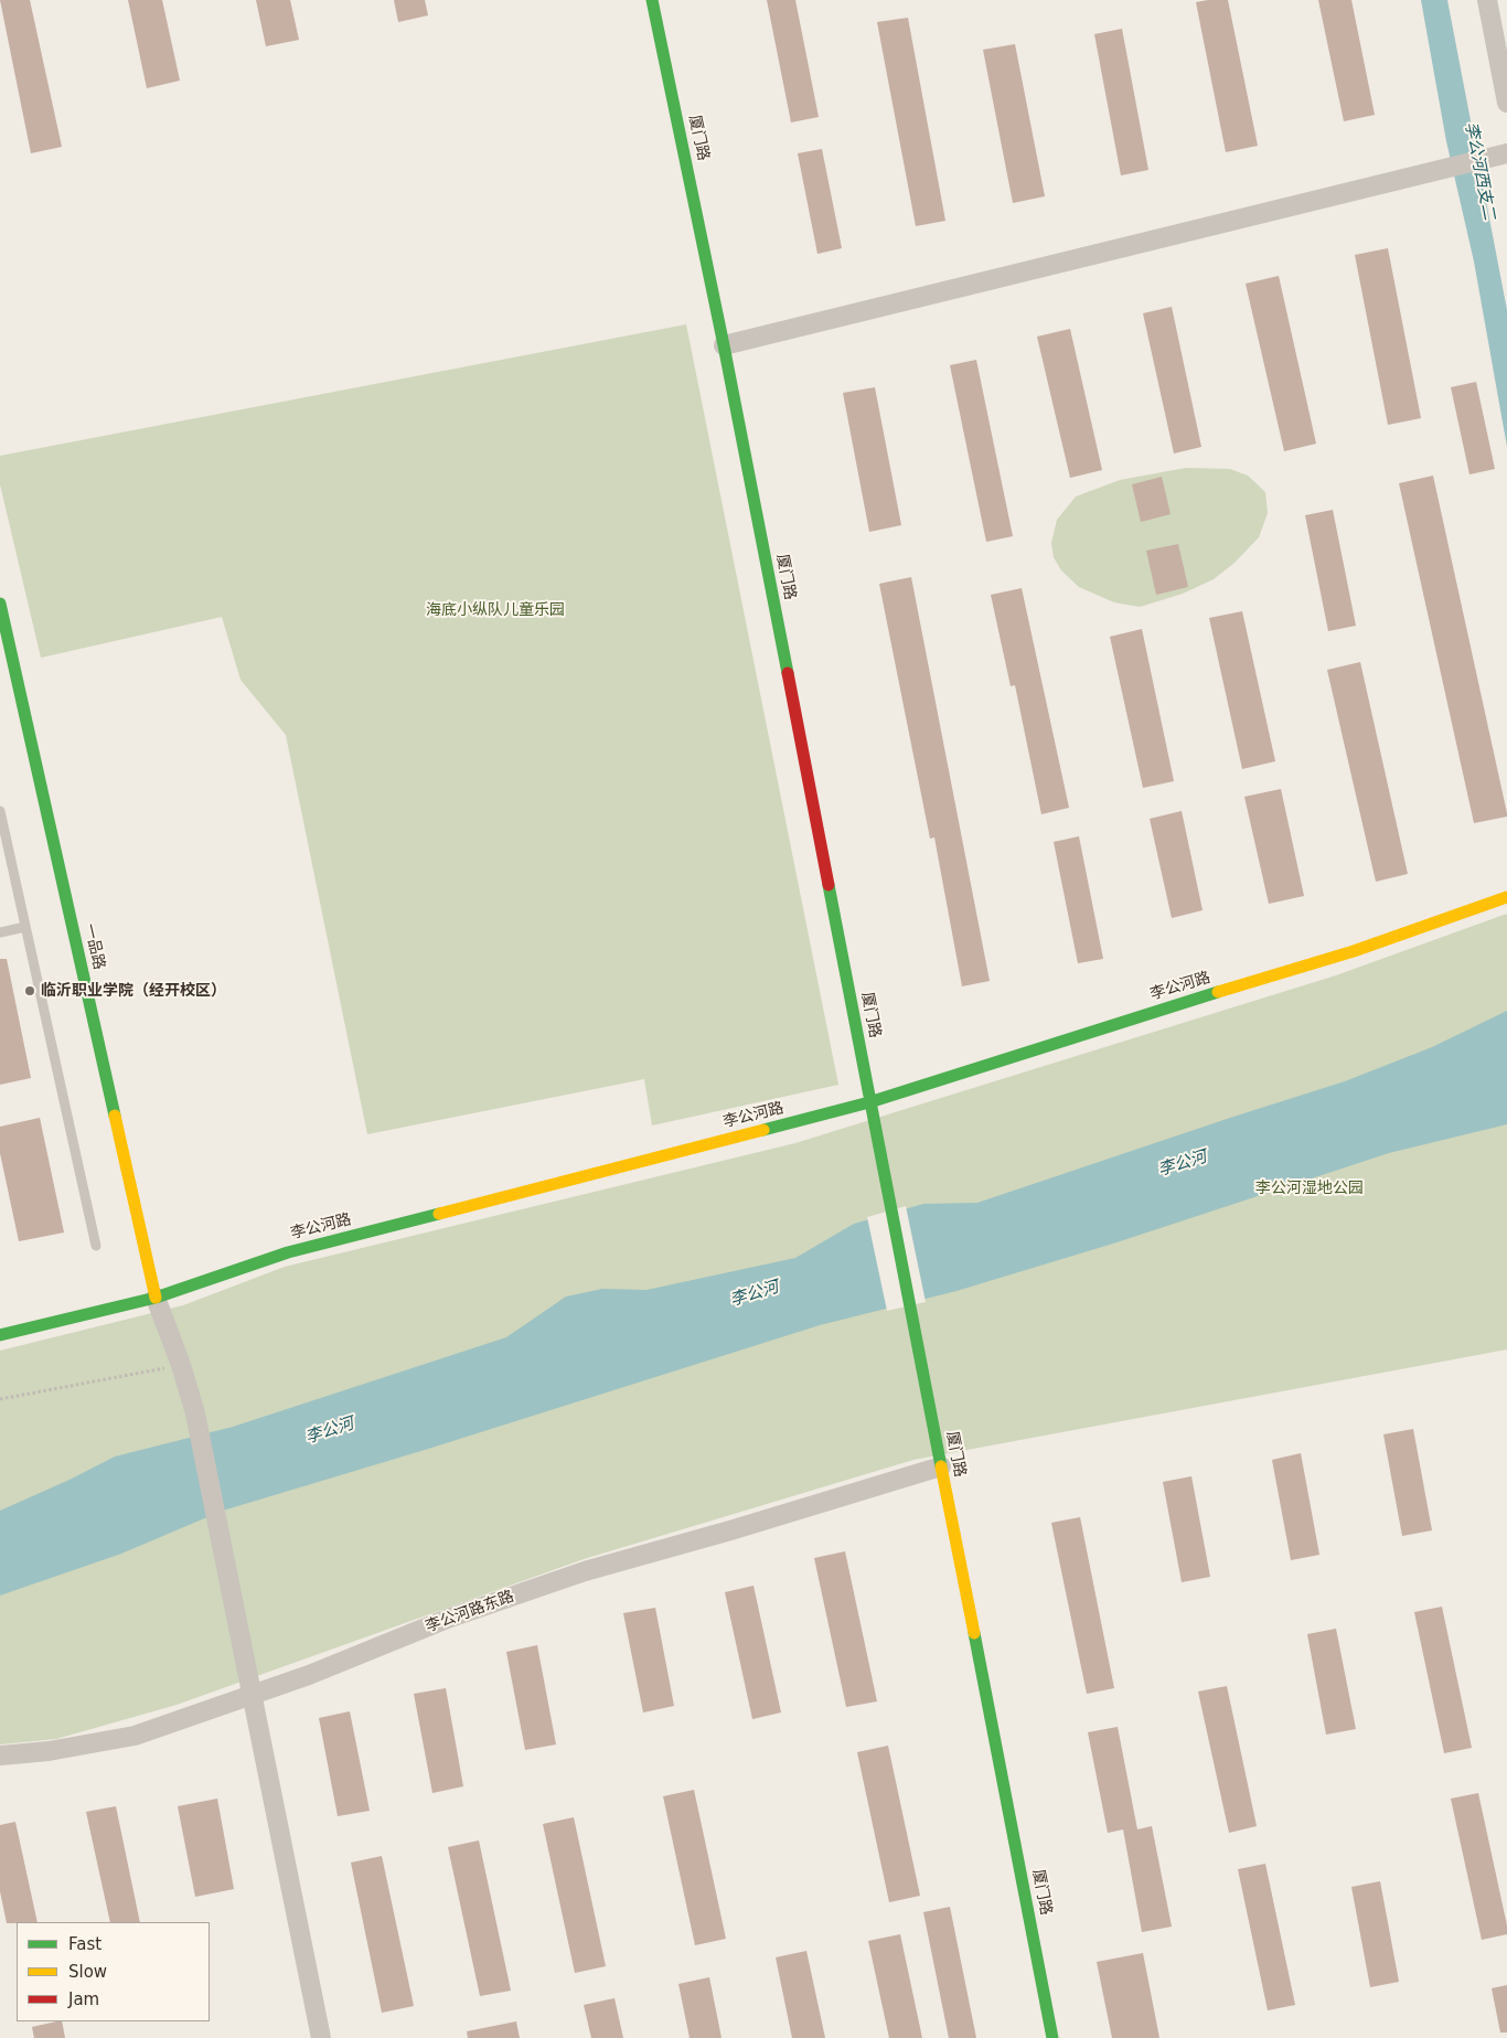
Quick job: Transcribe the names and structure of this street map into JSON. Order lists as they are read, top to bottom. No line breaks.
{"streets":{"street":["厦门路","一品路","李公河路","李公河路东路"]},"crossings":[["厦门路","李公河路"],["厦门路","李公河路东路"],["一品路","李公河路"]],"water":["李公河西支二","李公河"],"parks":["海底小纵队儿童乐园","李公河湿地公园"],"places":["临沂职业学院（经开校区）"],"legend":["Fast","Slow","Jam"]}
